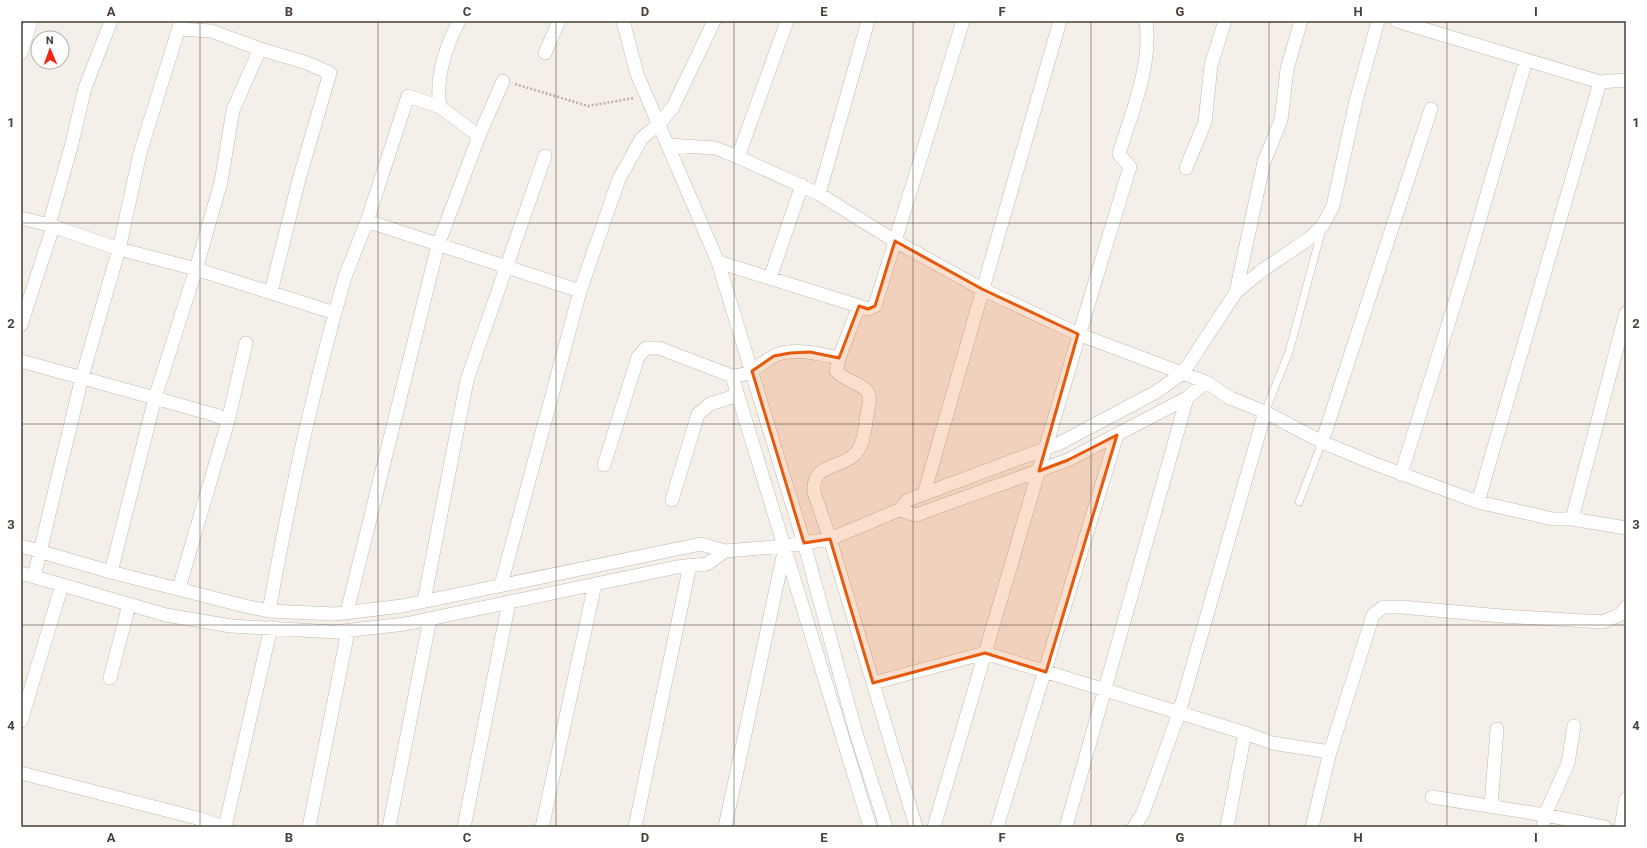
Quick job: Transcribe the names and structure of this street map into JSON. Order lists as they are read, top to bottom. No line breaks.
{"north":"top","grid":{"columns":["A","B","C","D","E","F","G","H","I"],"rows":["1","2","3","4"]}}
